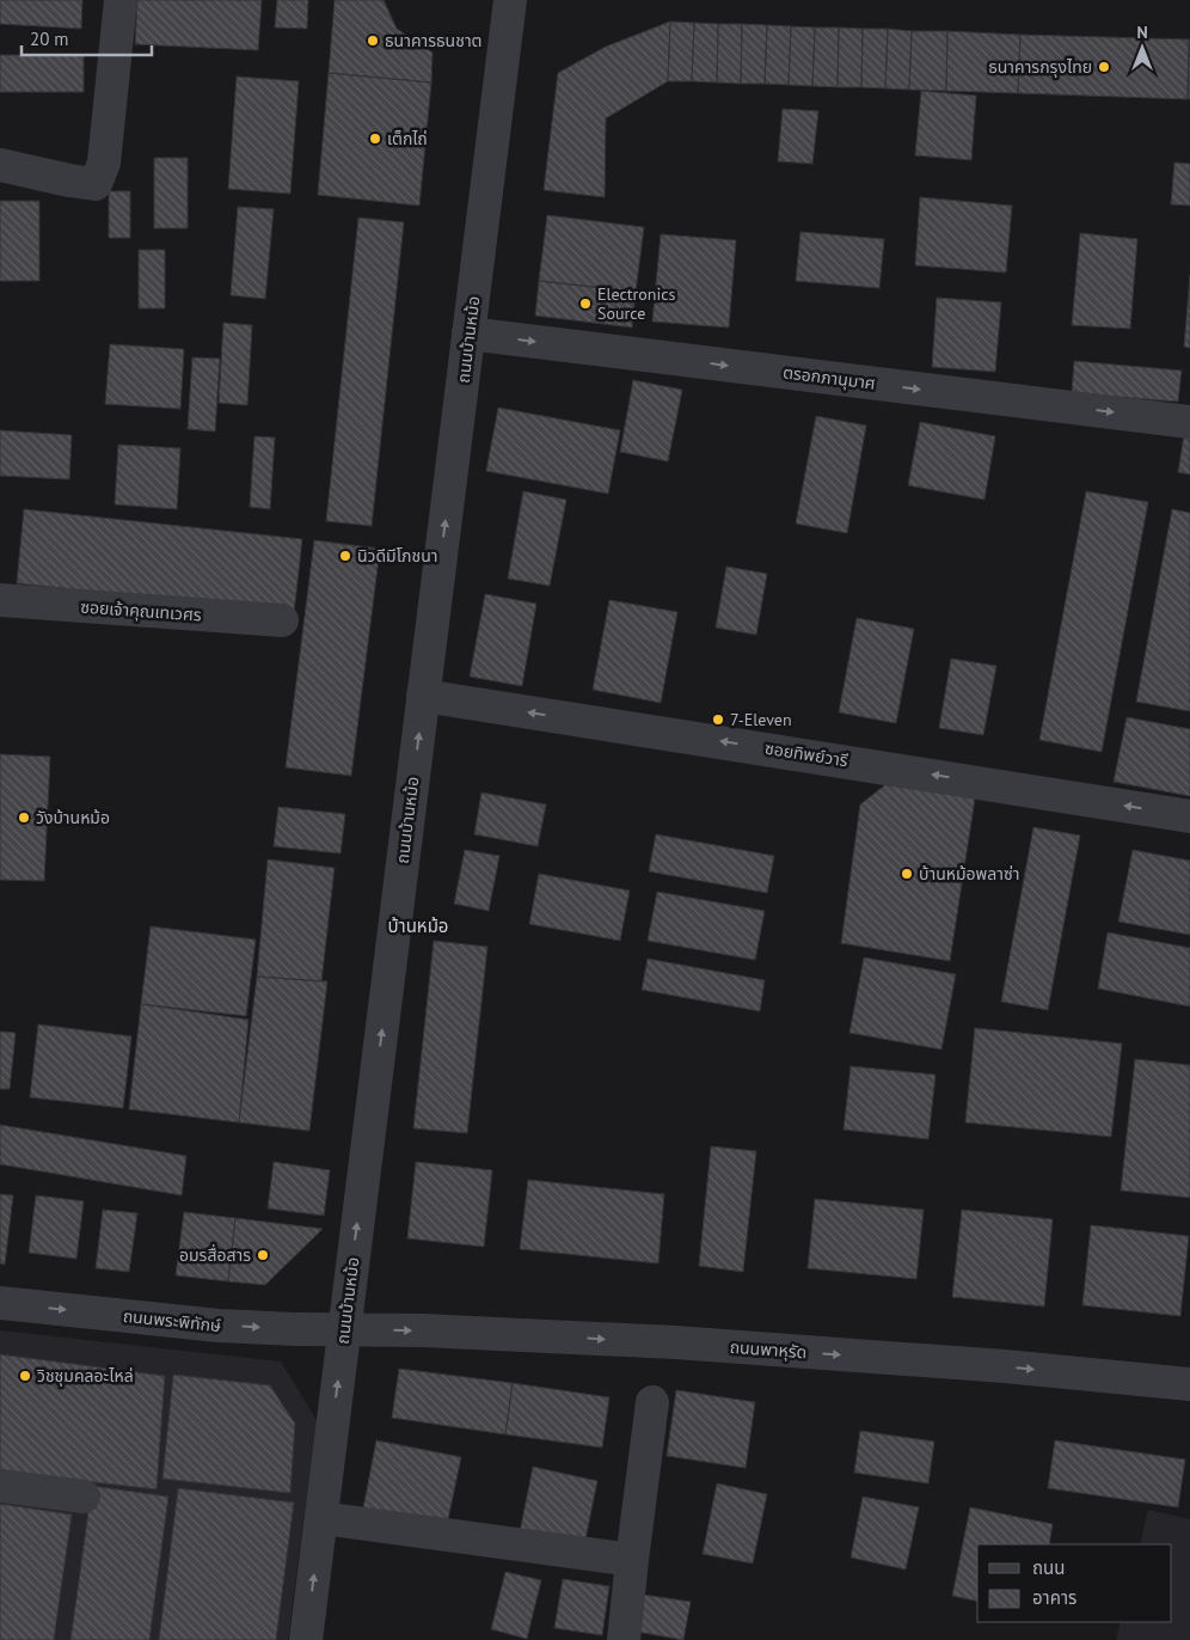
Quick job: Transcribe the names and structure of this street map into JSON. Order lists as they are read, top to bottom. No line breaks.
{"streets":{"street":["ถนนบ้านหม้อ","ตรอกภานุมาศ","ซอยเจ้าคุณเทเวศร","ซอยทิพย์วารี","ถนนพระพิทักษ์","ถนนพาหุรัด"]},"crossings":[["ถนนบ้านหม้อ","ตรอกภานุมาศ"],["ถนนบ้านหม้อ","ซอยทิพย์วารี"],["ถนนบ้านหม้อ","ถนนพระพิทักษ์"],["ถนนบ้านหม้อ","ถนนพาหุรัด"],["ถนนพระพิทักษ์","ถนนพาหุรัด"]],"one_way":["ถนนบ้านหม้อ","ตรอกภานุมาศ","ซอยทิพย์วารี","ถนนพระพิทักษ์"],"districts":["บ้านหม้อ"],"places":["ธนาคารธนชาต","ธนาคารกรุงไทย","เต็กไถ่","Electronics Source","นิวดีมีโภชนา","7-Eleven","วังบ้านหม้อ","บ้านหม้อพลาซ่า","อมรสื่อสาร","วิชชุมคลอะไหล่"],"legend":["ถนน","อาคาร"],"scale_bar":"20 m","north":"top"}
